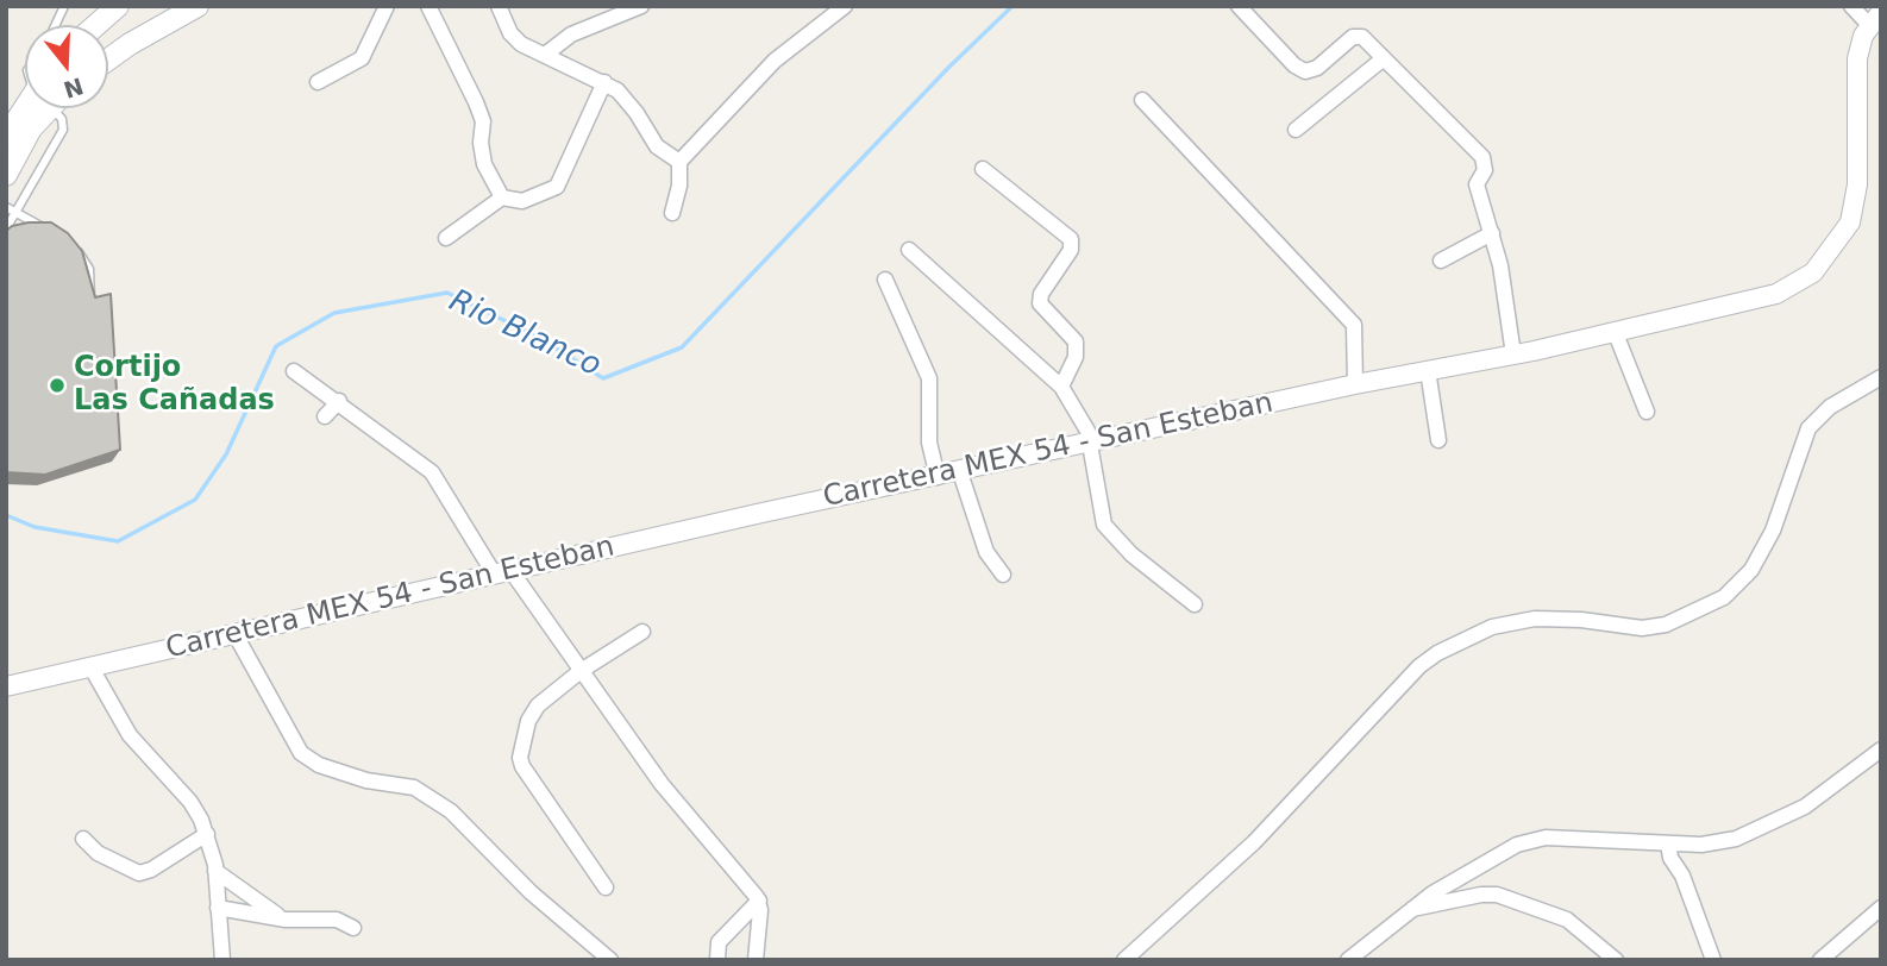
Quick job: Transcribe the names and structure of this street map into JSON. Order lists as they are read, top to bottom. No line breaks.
{"streets":{"street":["Carretera MEX 54 - San Esteban"]},"water":["Rio Blanco"],"places":["Cortijo Las Cañadas"],"north":"bottom"}
